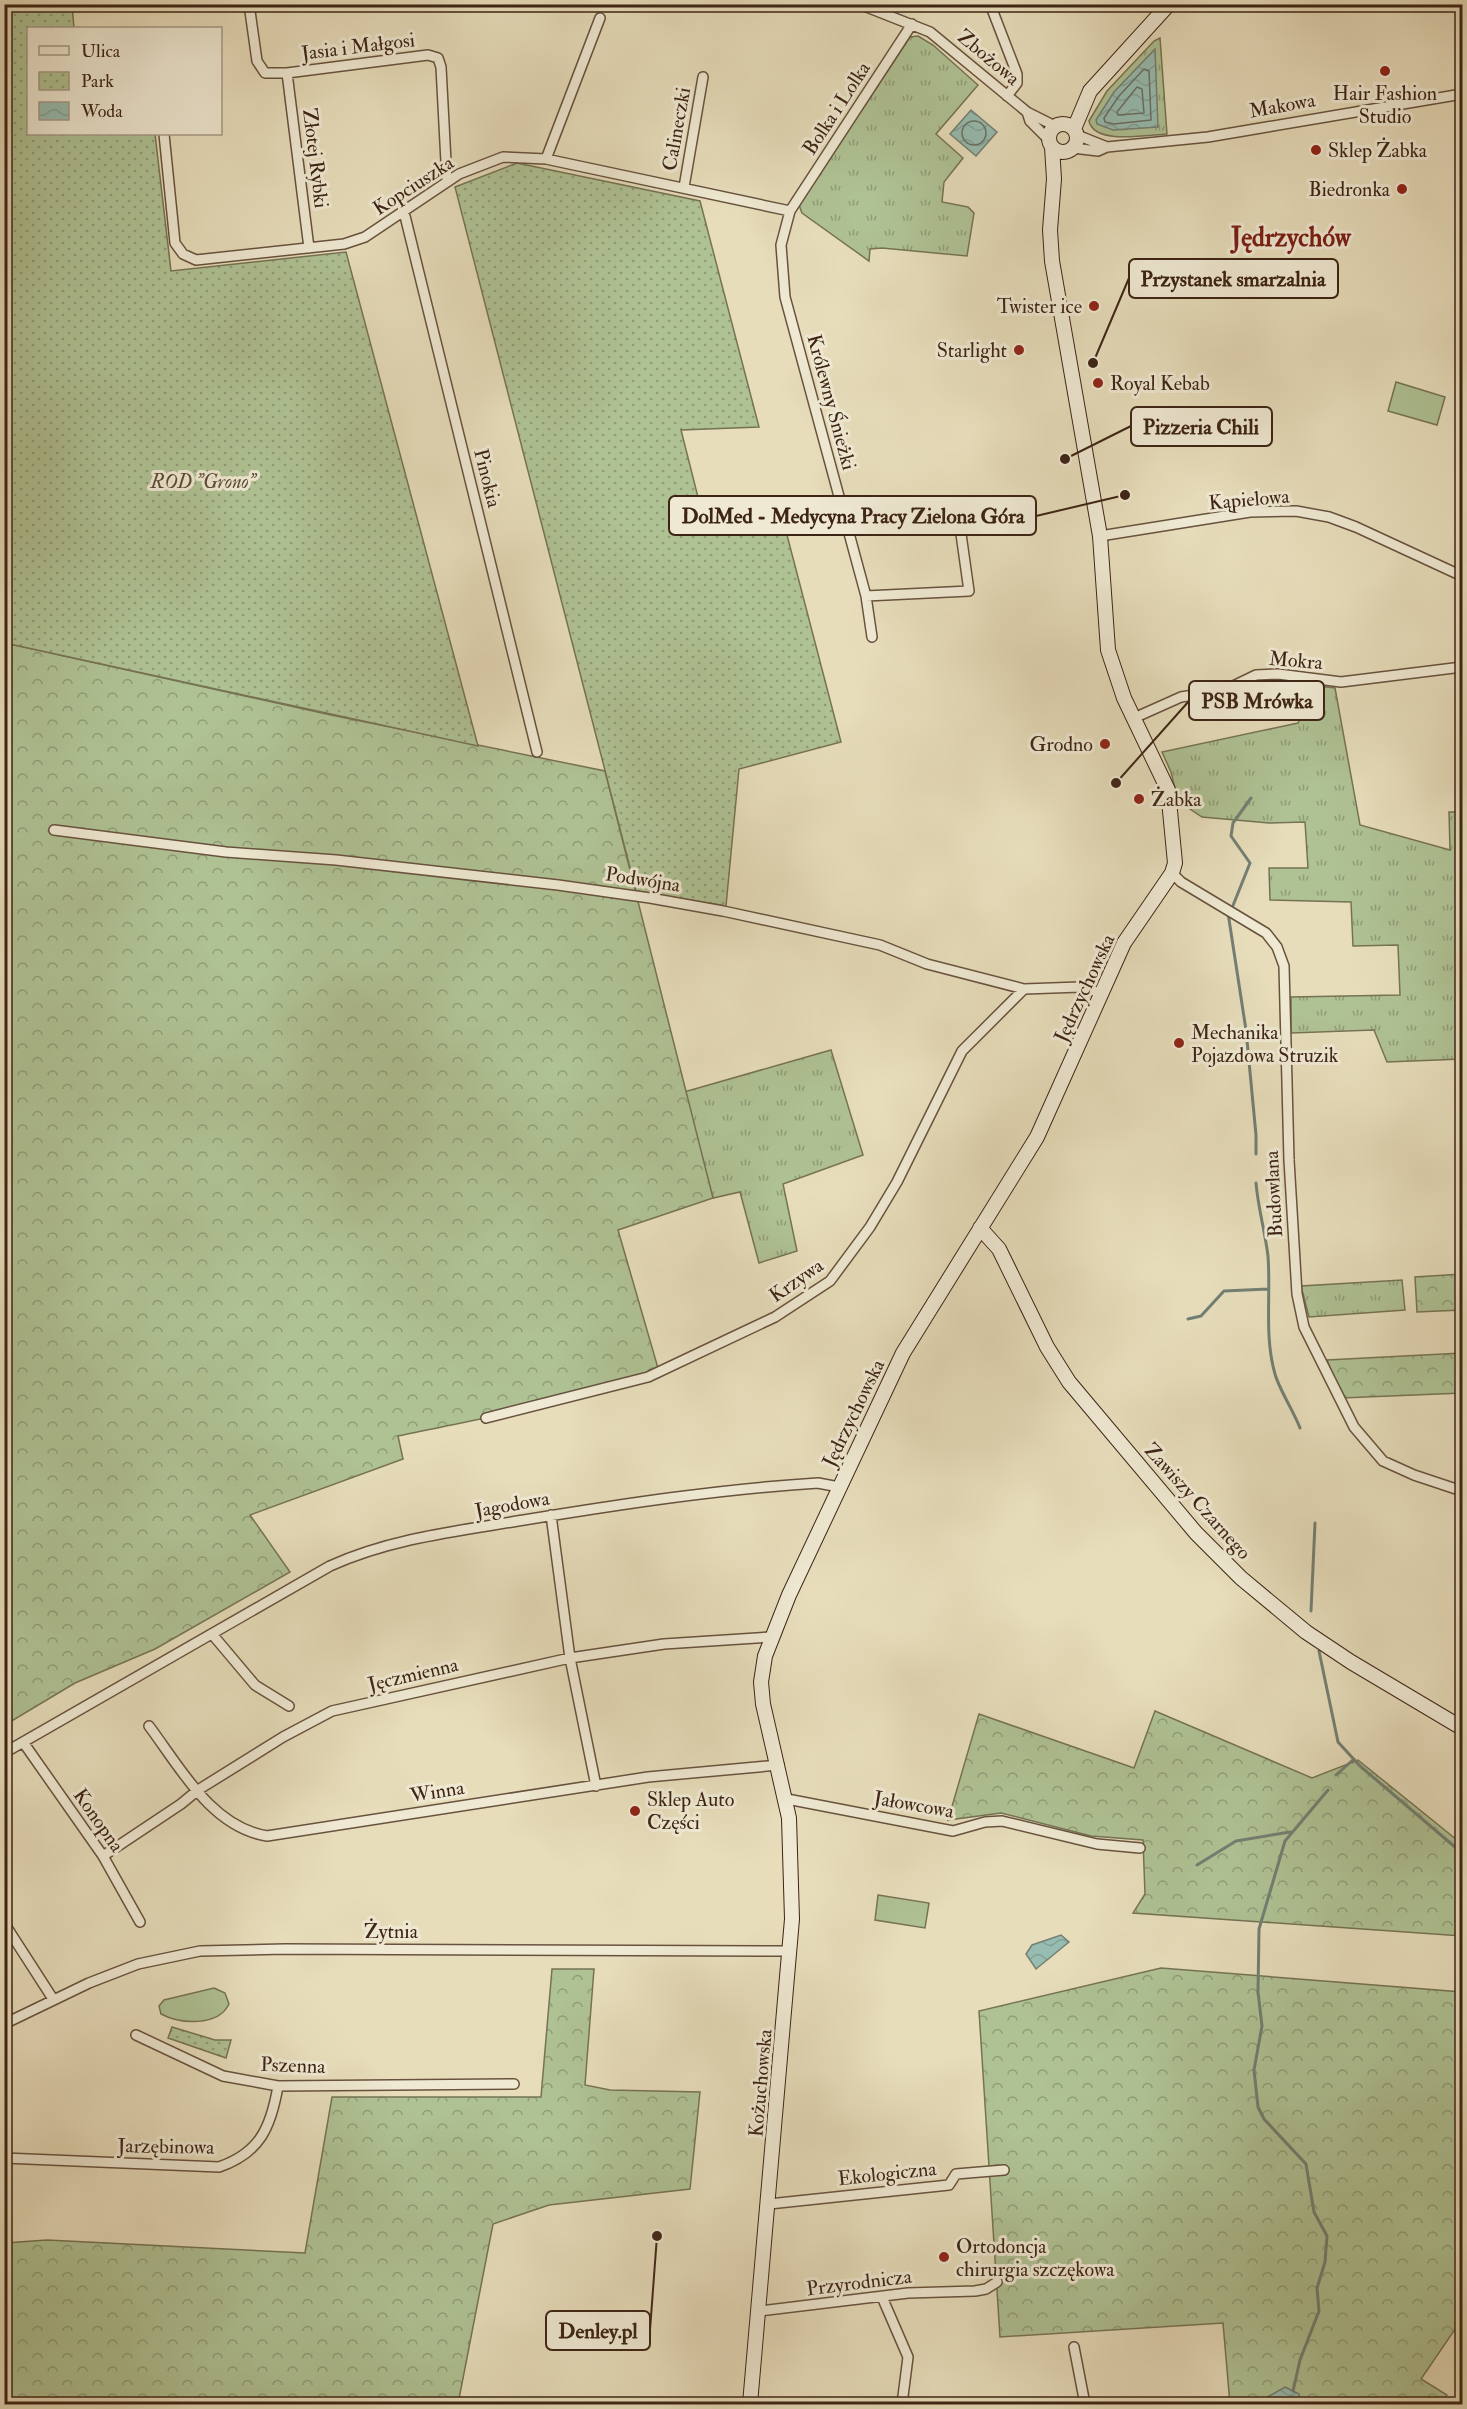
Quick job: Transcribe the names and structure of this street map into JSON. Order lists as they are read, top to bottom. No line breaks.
{"streets":{"main road":["Jędrzychowska","Zawiszy Czarnego","Kożuchowska"],"street":["Jasia i Małgosi","Zbożowa","Makowa","Bolka i Lolka","Calineczki","Złotej Rybki","Kopciuszka","Królewny Śnieżki","Pinokia","Kąpielowa","Mokra","Podwójna","Budowlana","Krzywa","Jagodowa","Jęczmienna","Winna","Jałowcowa","Konopna","Żytnia","Pszenna","Jarzębinowa","Ekologiczna","Przyrodnicza"]},"crossings":[["Jasia i Małgosi","Złotej Rybki"],["Jasia i Małgosi","Kopciuszka"],["Zbożowa","Makowa"],["Zbożowa","Bolka i Lolka"],["Zbożowa","Jędrzychowska"],["Makowa","Jędrzychowska"],["Bolka i Lolka","Kopciuszka"],["Bolka i Lolka","Królewny Śnieżki"],["Calineczki","Kopciuszka"],["Złotej Rybki","Kopciuszka"],["Kopciuszka","Królewny Śnieżki"],["Kopciuszka","Pinokia"],["Kąpielowa","Jędrzychowska"],["Mokra","Jędrzychowska"],["Podwójna","Jędrzychowska"],["Podwójna","Krzywa"],["Jędrzychowska","Budowlana"],["Jędrzychowska","Zawiszy Czarnego"],["Jędrzychowska","Jagodowa"],["Jędrzychowska","Jęczmienna"],["Jędrzychowska","Winna"],["Jędrzychowska","Kożuchowska"],["Jagodowa","Konopna"],["Jęczmienna","Winna"],["Jęczmienna","Konopna"],["Winna","Kożuchowska"],["Jałowcowa","Kożuchowska"],["Żytnia","Kożuchowska"],["Pszenna","Jarzębinowa"],["Kożuchowska","Ekologiczna"],["Kożuchowska","Przyrodnicza"]],"districts":["Jędrzychów"],"parks":["ROD \"Grono\""],"places":["Hair Fashion Studio","Sklep Żabka","Biedronka","Twister ice","Starlight","Przystanek smarzalnia","Royal Kebab","Pizzeria Chili","DolMed - Medycyna Pracy Zielona Góra","Grodno","PSB Mrówka","Żabka","Mechanika Pojazdowa Struzik","Sklep Auto Części","Denley.pl","Ortodoncja chirurgia szczękowa"],"legend":["Ulica","Park","Woda"]}
